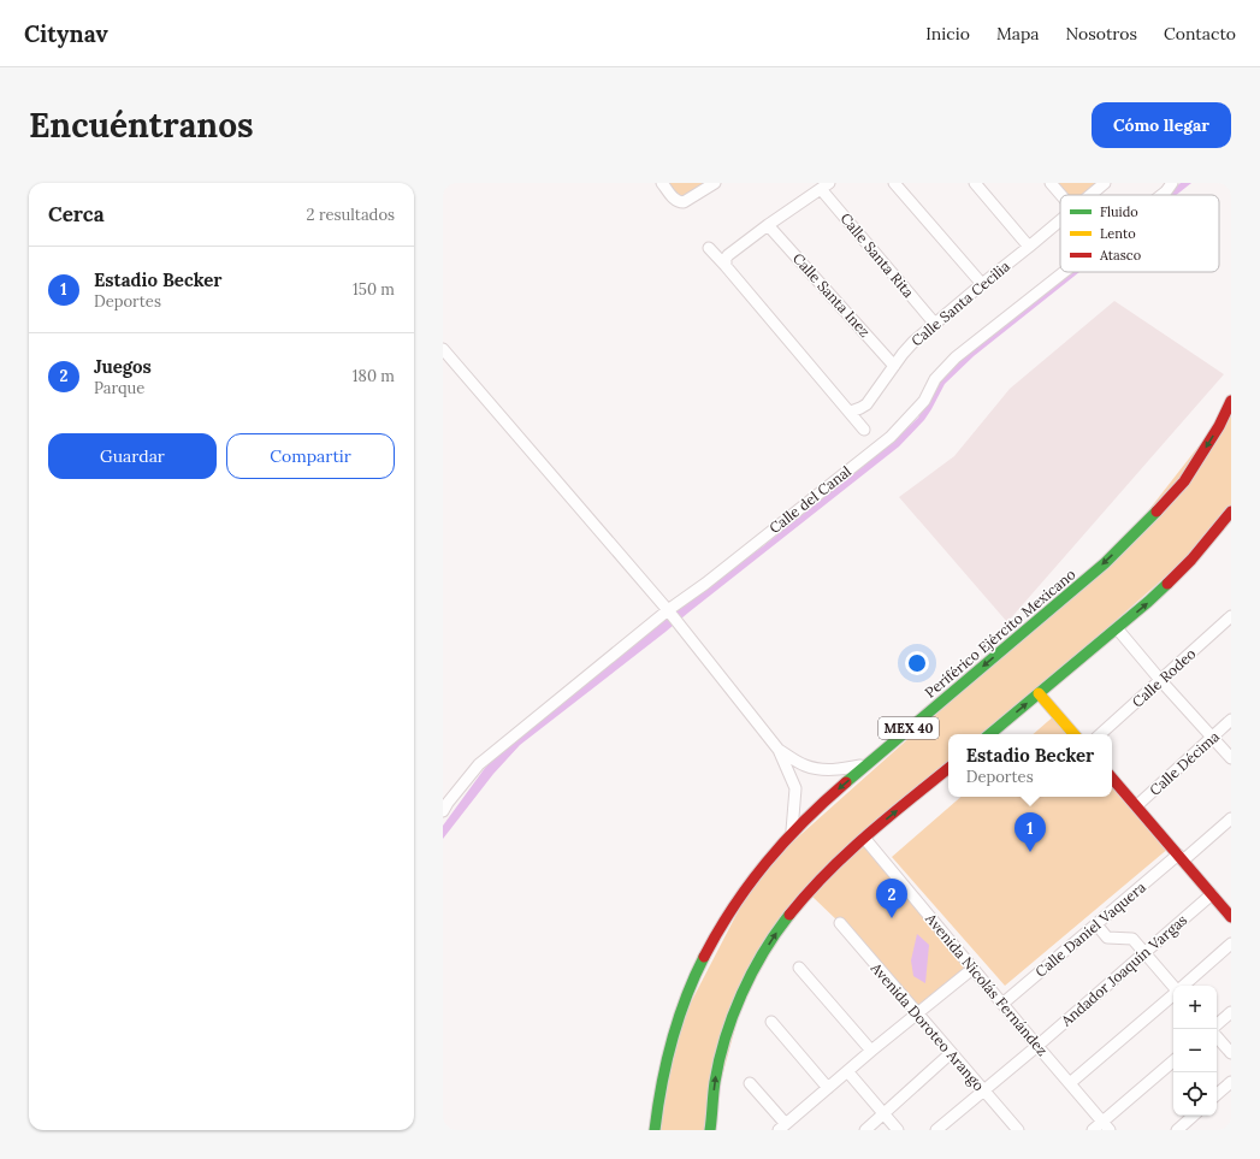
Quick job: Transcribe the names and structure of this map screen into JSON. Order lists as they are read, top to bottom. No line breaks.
{"streets":{"main road":["Periférico Ejército Mexicano","MEX 40"],"street":["Calle Santa Rita","Calle Santa Inez","Calle Santa Cecilia","Calle del Canal","Calle Rodeo","Calle Décima","Calle Daniel Vaquera","Andador Joaquín Vargas","Avenida Nicolás Fernández","Avenida Doroteo Arango"]},"crossings":[["Calle Santa Rita","Calle Santa Cecilia"],["Calle Santa Inez","Calle Santa Cecilia"],["Calle Daniel Vaquera","Avenida Nicolás Fernández"],["Andador Joaquín Vargas","Avenida Nicolás Fernández"],["Andador Joaquín Vargas","Avenida Doroteo Arango"]],"legend":["Fluido","Lento","Atasco"],"page":{"header":"Citynav","nav":["Inicio","Mapa","Nosotros","Contacto"],"buttons":["Cómo llegar",["Guardar","Compartir"]],"title":"Encuéntranos","heading":["Cerca","2 resultados"],"list":[{"mark":"1","name":"Estadio Becker","note":"Deportes","value":"150 m"},{"mark":"2","name":"Juegos","note":"Parque","value":"180 m"}],"popup":["Estadio Becker","Deportes"],"pins":["1","2"],"map_buttons":["+","−"]}}
